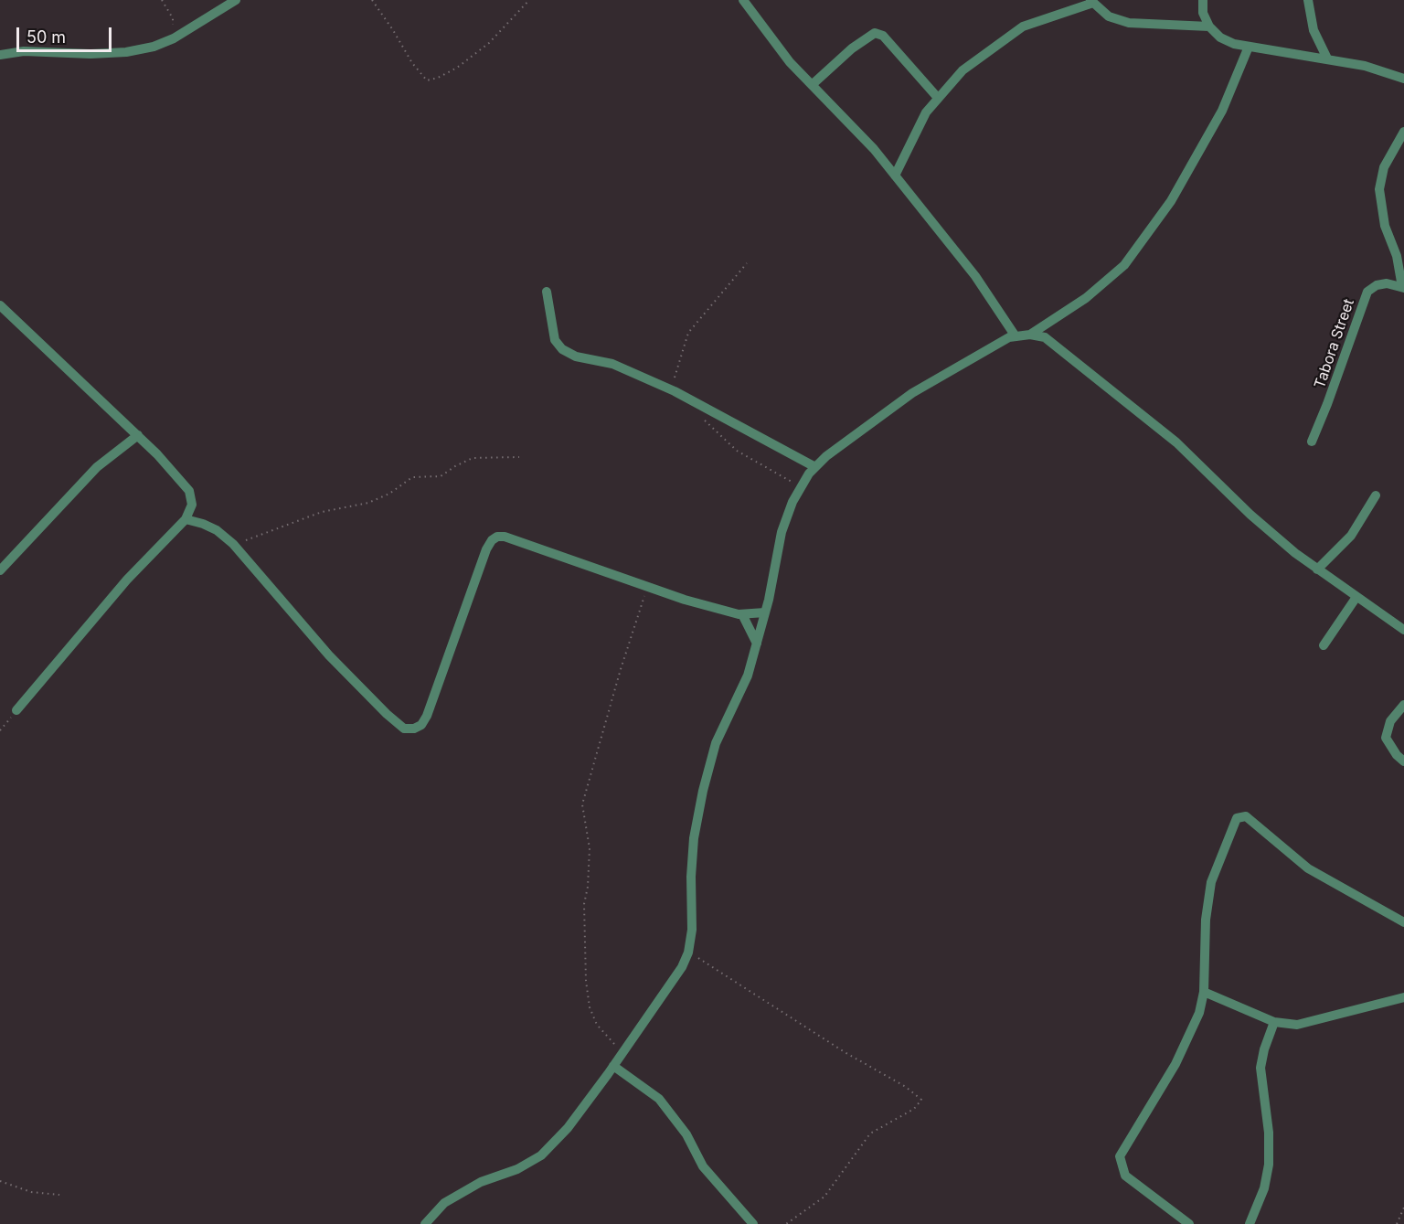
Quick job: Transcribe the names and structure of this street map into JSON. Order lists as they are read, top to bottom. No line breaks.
{"streets":{"street":["Tabora Street"]},"scale_bar":"50 m"}
